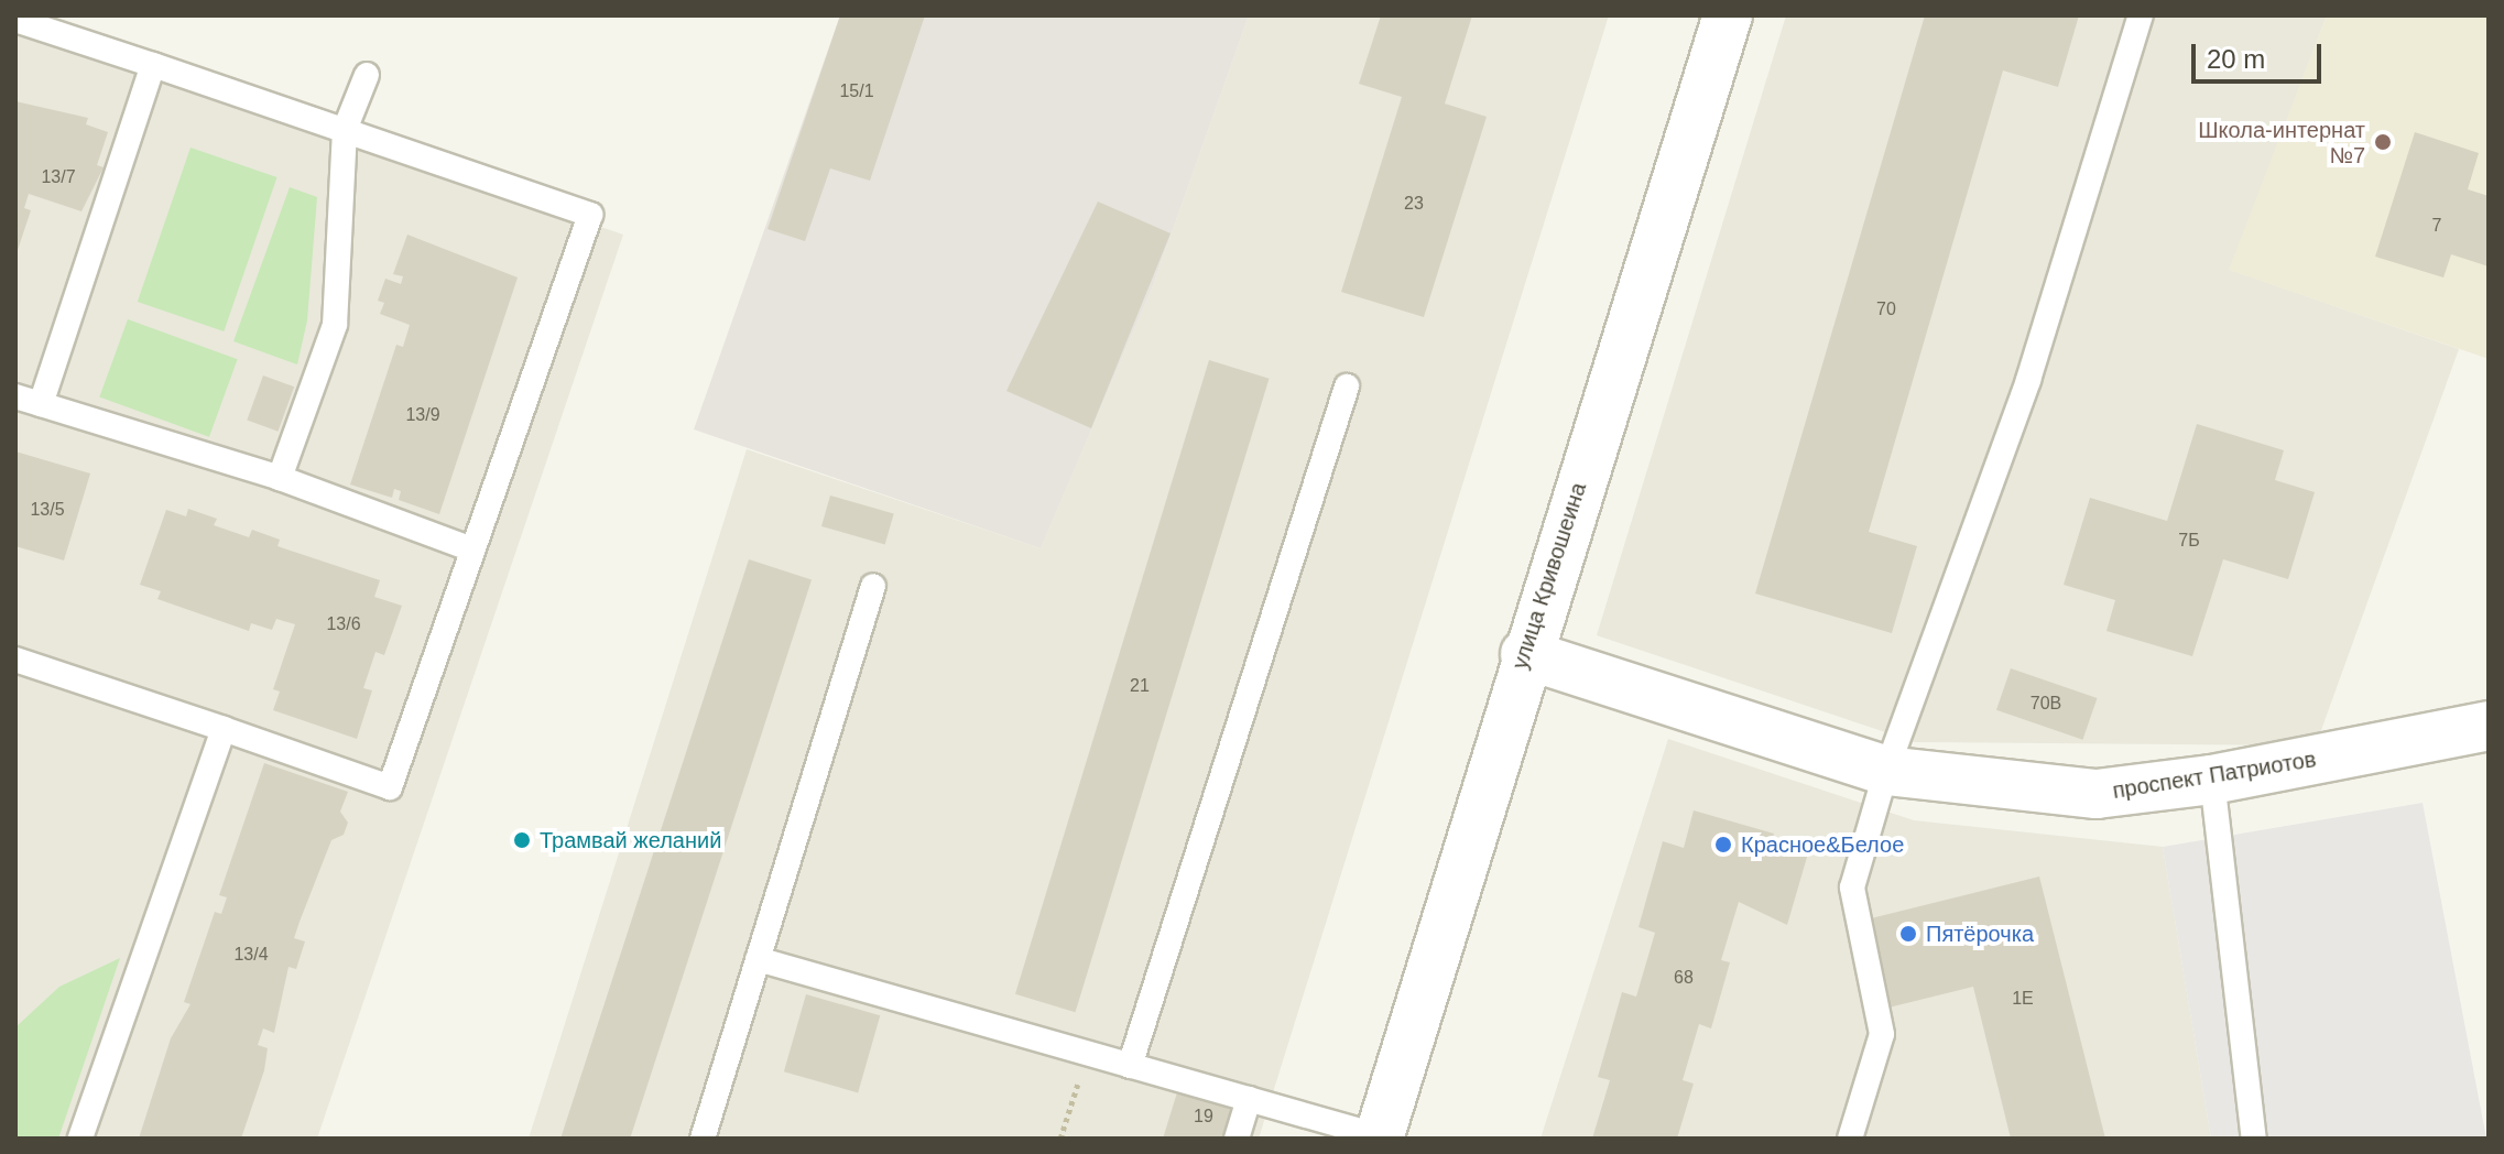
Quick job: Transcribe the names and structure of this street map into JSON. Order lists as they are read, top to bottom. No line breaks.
{"streets":{"street":["улица Кривошеина","проспект Патриотов"]},"crossings":[["улица Кривошеина","проспект Патриотов"]],"places":["Школа-интернат №7","Трамвай желаний","Красное&Белое","Пятёрочка"],"house_numbers":["15/1","13/7","23","7","70","13/9","13/5","7Б","13/6","21","70В","13/4","68","1Е","19"],"scale_bar":"20 m"}
